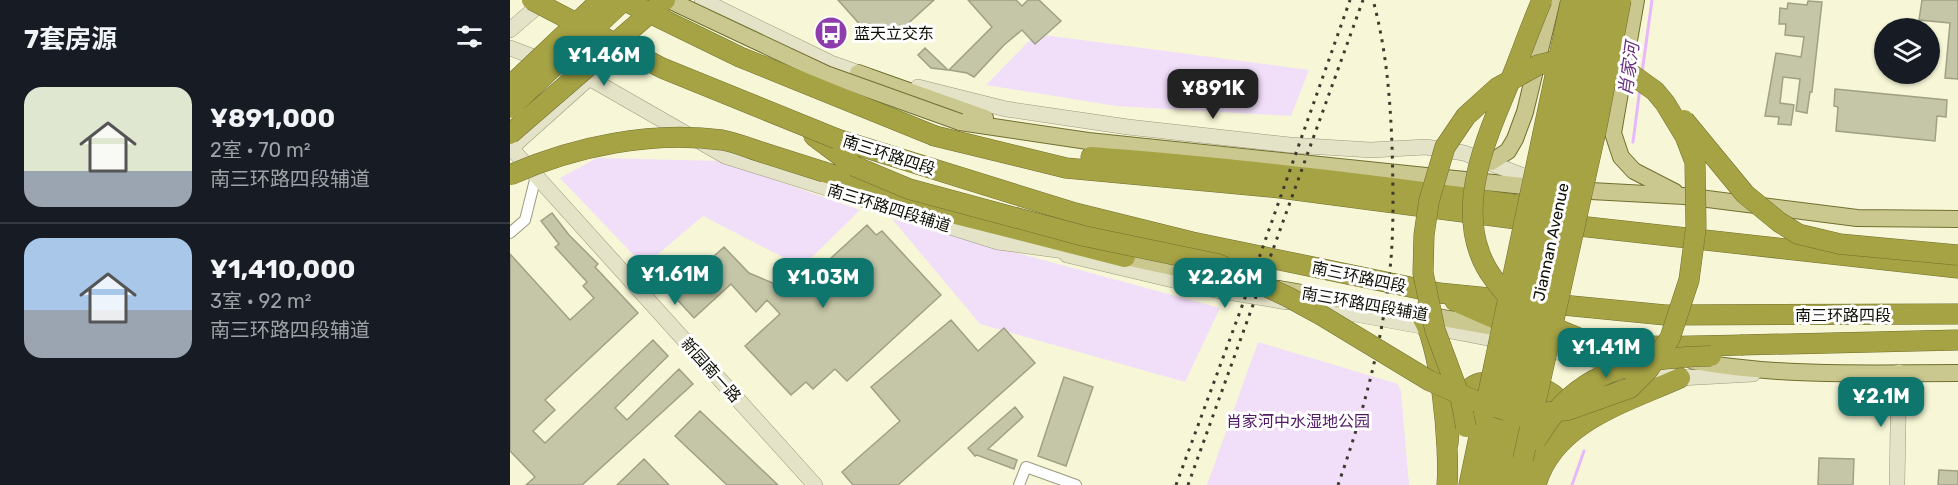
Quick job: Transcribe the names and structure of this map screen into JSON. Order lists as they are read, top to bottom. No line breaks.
{"streets":{"highway":["南三环路四段","Jiannan Avenue"],"main road":["南三环路四段辅道","新园南一路"]},"water":["肖家河"],"parks":["肖家河中水湿地公园"],"places":{"bus stop":["蓝天立交东"]},"page":{"heading":"7套房源","price":["¥1.46M","¥891K","¥1.61M","¥1.03M","¥2.26M","¥1.41M","¥2.1M"],"list":[{"name":"¥891,000","note":"2室 · 70 m² · 南三环路四段辅道"},{"name":"¥1,410,000","note":"3室 · 92 m² · 南三环路四段辅道"}]}}
